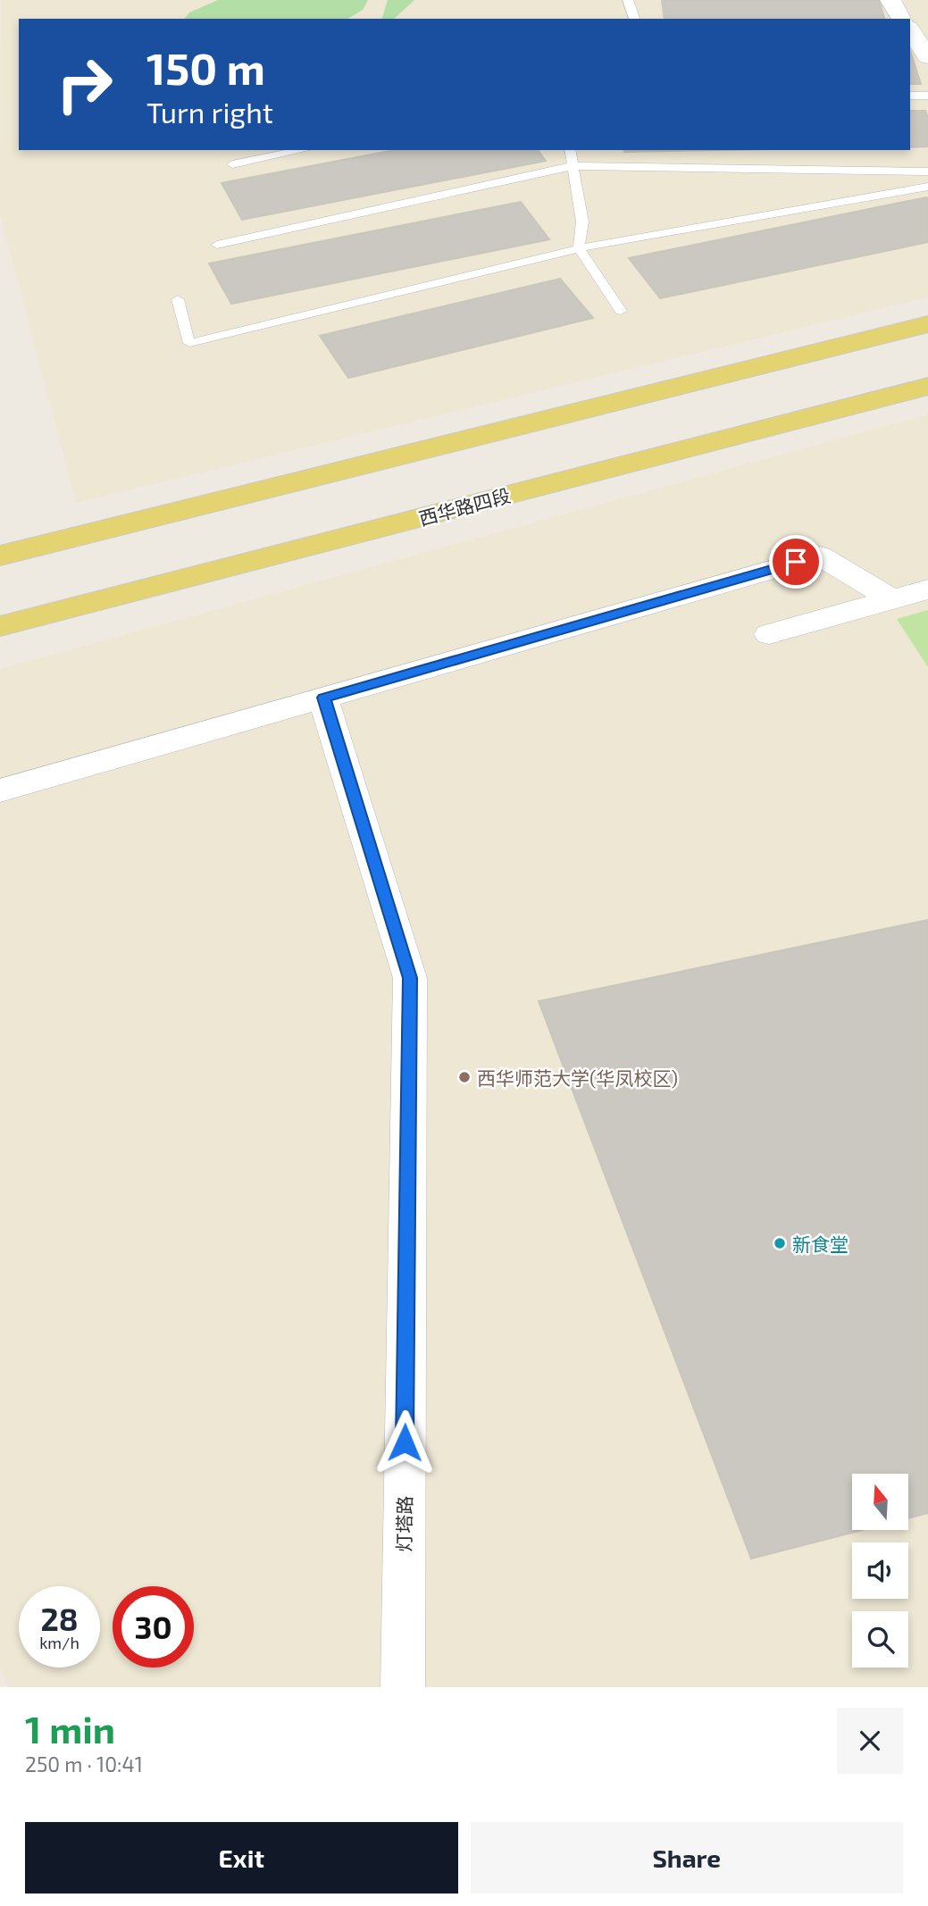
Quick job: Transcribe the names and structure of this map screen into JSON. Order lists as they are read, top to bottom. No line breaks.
{"streets":{"main road":["西华路四段"],"street":["灯塔路"]},"places":["西华师范大学(华凤校区)","新食堂"],"north":"top","page":{"turn":["150 m","Turn right"],"speed":"28 km/h","limit":"30","heading":["1 min","250 m · 10:41"],"buttons":["Exit","Share"]}}
